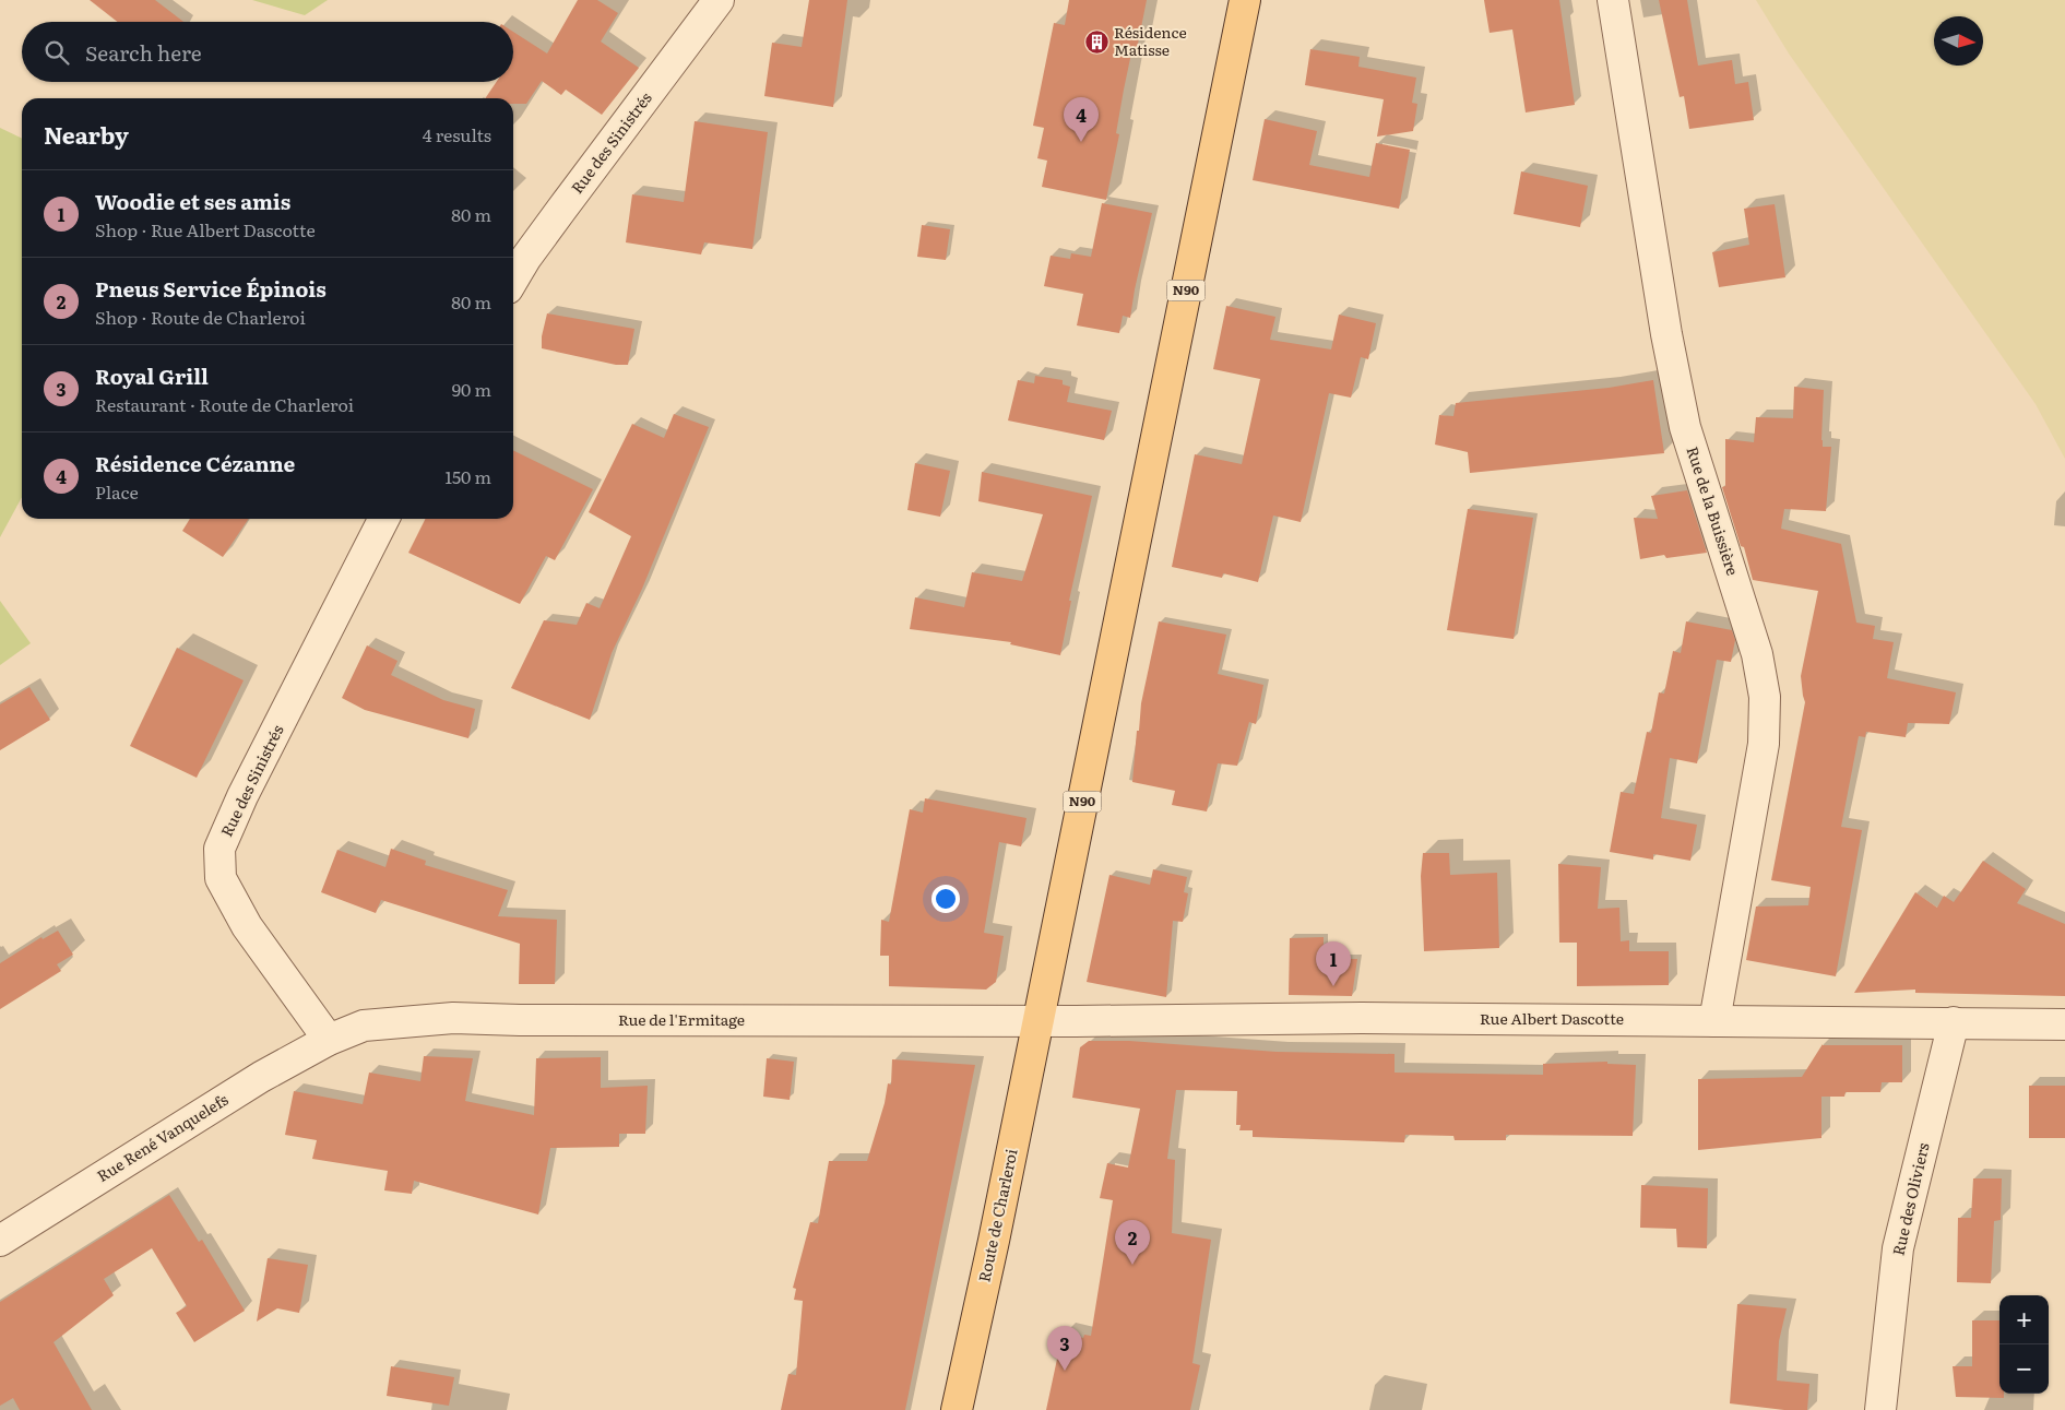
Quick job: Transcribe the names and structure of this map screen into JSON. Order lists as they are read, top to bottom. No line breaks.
{"streets":{"main road":["N90","Route de Charleroi"],"street":["Rue des Sinistrés","Rue de la Buissière","Rue Albert Dascotte","Rue de l'Ermitage","Rue René Vanquelefs","Rue des Oliviers"]},"crossings":[["Rue des Sinistrés","Rue de l'Ermitage"],["Rue des Sinistrés","Rue René Vanquelefs"],["N90","Rue Albert Dascotte"],["N90","Rue de l'Ermitage"],["N90","Route de Charleroi"],["Rue de la Buissière","Rue Albert Dascotte"],["Rue Albert Dascotte","Rue de l'Ermitage"],["Rue Albert Dascotte","Rue des Oliviers"],["Rue Albert Dascotte","Route de Charleroi"],["Rue de l'Ermitage","Rue René Vanquelefs"],["Rue de l'Ermitage","Route de Charleroi"]],"places":{"building":["Résidence Matisse"]},"north":"right","page":{"search":"Search here","pins":["4","1","2","3"],"heading":["Nearby","4 results"],"list":[{"mark":"1","name":"Woodie et ses amis","note":"Shop · Rue Albert Dascotte","value":"80 m"},{"mark":"2","name":"Pneus Service Épinois","note":"Shop · Route de Charleroi","value":"80 m"},{"mark":"3","name":"Royal Grill","note":"Restaurant · Route de Charleroi","value":"90 m"},{"mark":"4","name":"Résidence Cézanne","note":"Place","value":"150 m"}],"map_buttons":["+","−"]}}
